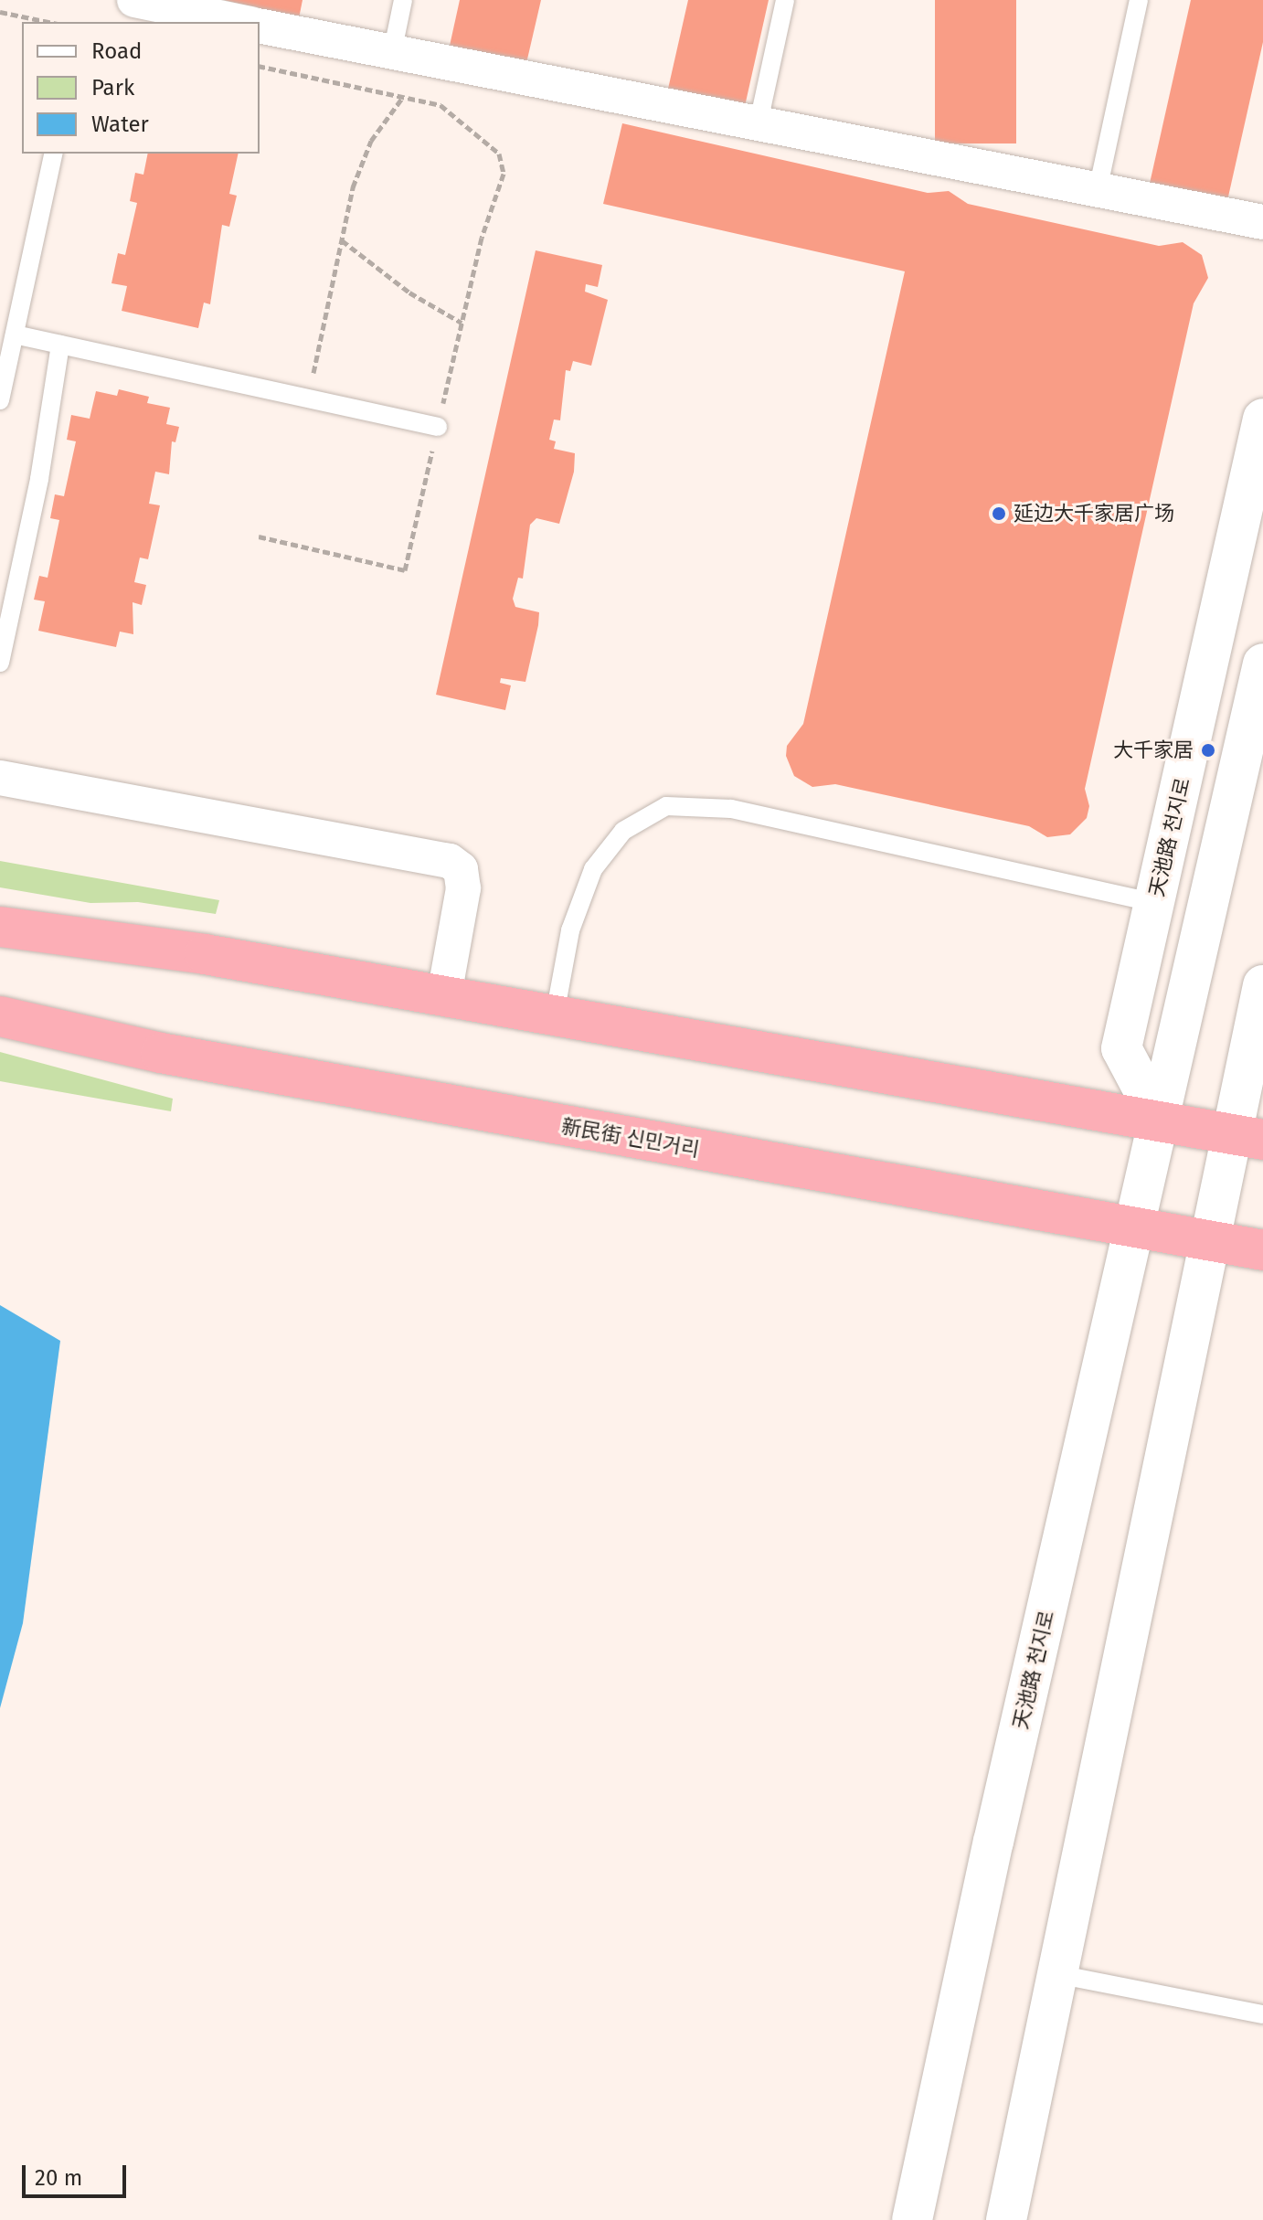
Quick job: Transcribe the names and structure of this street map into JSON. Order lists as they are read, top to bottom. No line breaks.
{"streets":{"highway":["新民街 신민거리"],"main road":["天池路 천지로"]},"crossings":[["天池路 천지로","新民街 신민거리"]],"places":["延边大千家居广场","大千家居"],"legend":["Road","Park","Water"],"scale_bar":"20 m"}
